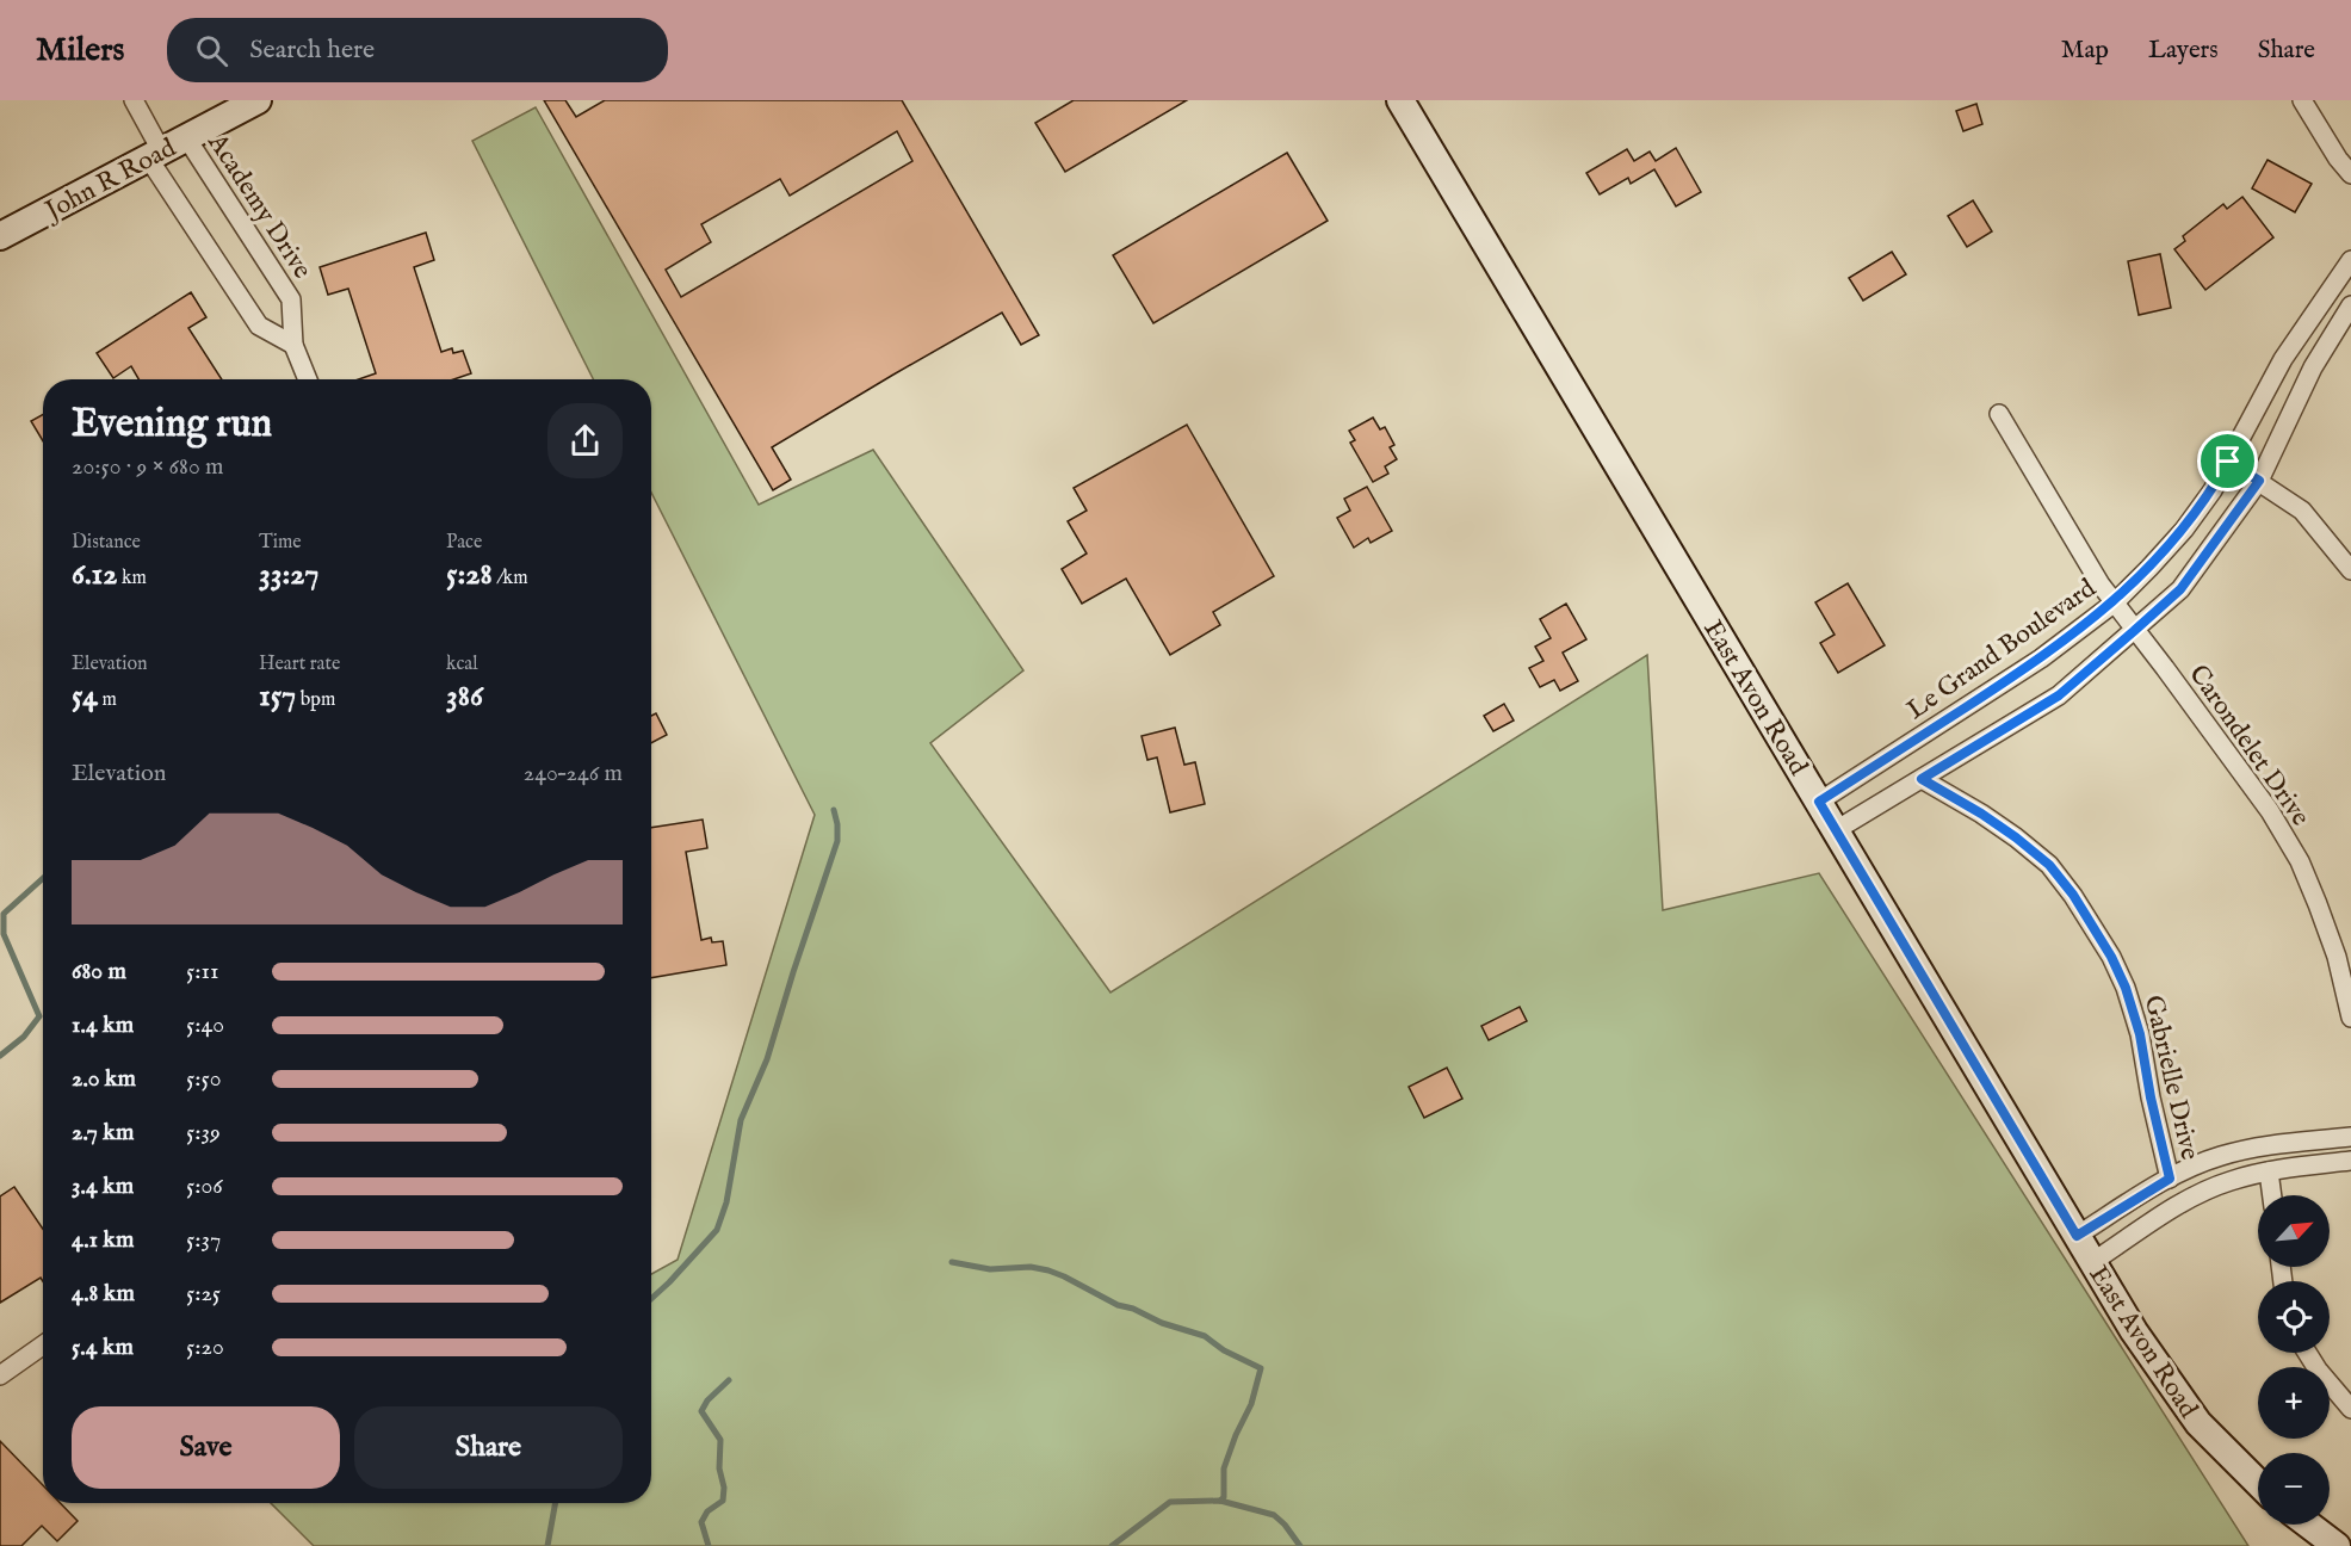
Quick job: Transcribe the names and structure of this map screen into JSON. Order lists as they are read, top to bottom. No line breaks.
{"streets":{"main road":["John R Road","East Avon Road"],"street":["Academy Drive","Le Grand Boulevard","Carondelet Drive","Gabrielle Drive"]},"crossings":[["John R Road","Academy Drive"],["Le Grand Boulevard","East Avon Road"],["Le Grand Boulevard","Carondelet Drive"]],"north":"top right","page":{"header":"Milers","search":"Search here","nav":["Map","Layers","Share"],"heading":["Evening run","20:50 · 9 × 680 m"],"stats":[["Distance","6.12 km"],["Time","33:27"],["Pace","5:28 /km"],["Elevation","54 m"],["Heart rate","157 bpm"],["kcal","386"]],"chart":["Elevation","240–246 m"],"list":[{"name":"680 m","note":"5:11"},{"name":"1.4 km","note":"5:40"},{"name":"2.0 km","note":"5:50"},{"name":"2.7 km","note":"5:39"},{"name":"3.4 km","note":"5:06"},{"name":"4.1 km","note":"5:37"},{"name":"4.8 km","note":"5:25"},{"name":"5.4 km","note":"5:20"}],"map_buttons":["+","−"],"buttons":["Save","Share"]}}
